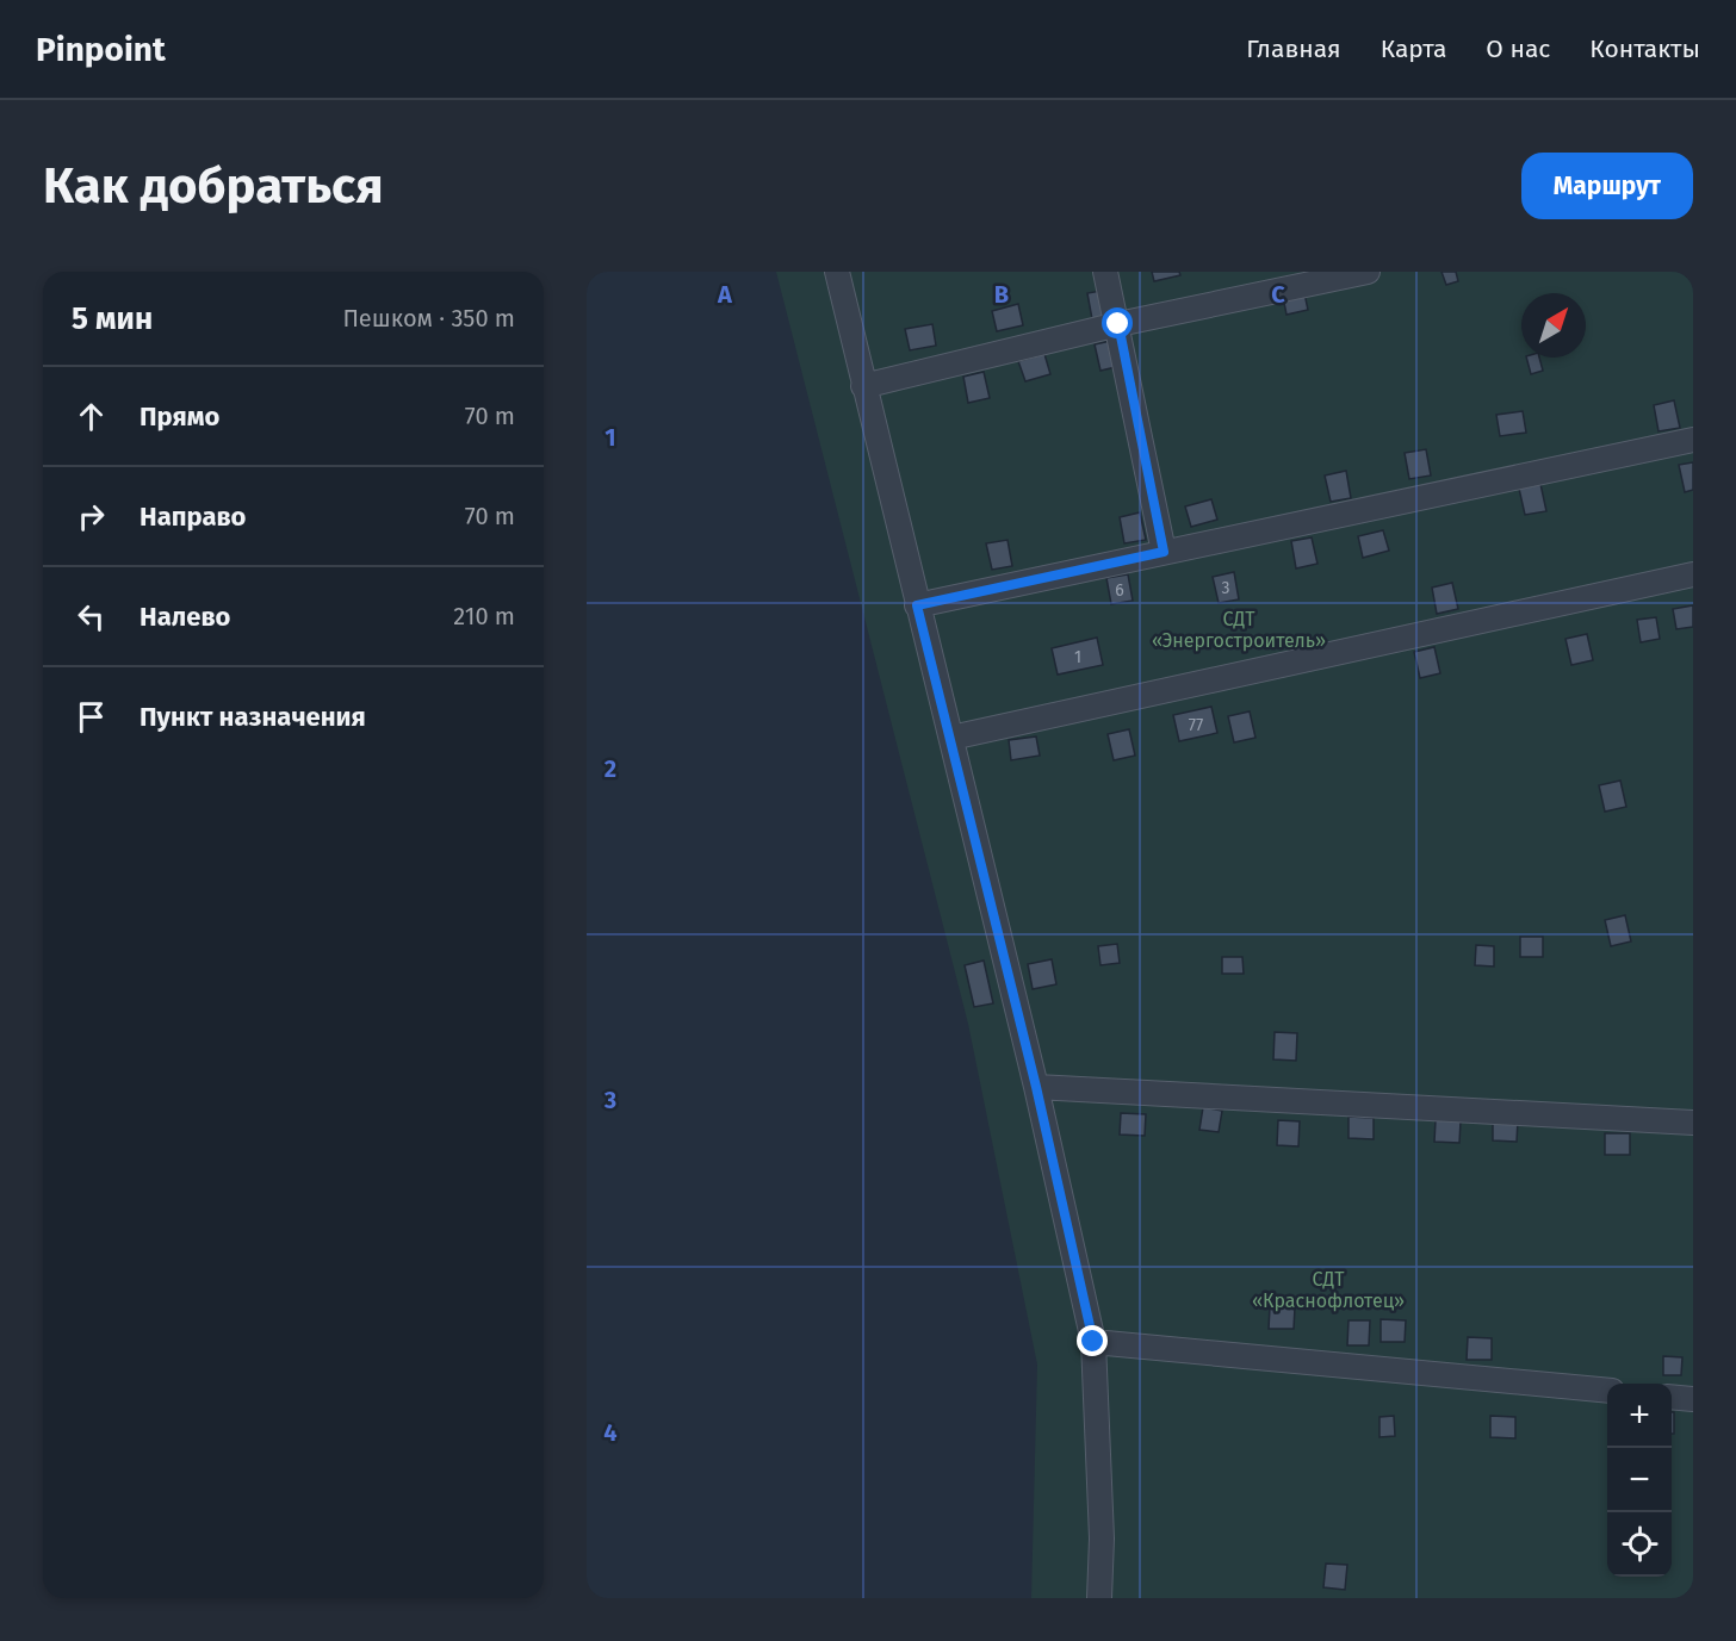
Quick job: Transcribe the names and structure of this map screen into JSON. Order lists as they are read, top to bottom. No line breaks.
{"parks":["СДТ «Энергостроитель»","СДТ «Краснофлотец»"],"house_numbers":["3","6","1","77"],"north":"top right","page":{"header":"Pinpoint","nav":["Главная","Карта","О нас","Контакты"],"buttons":"Маршрут","title":"Как добраться","heading":["5 мин","Пешком · 350 m"],"list":[["Прямо","70 m"],["Направо","70 m"],["Налево","210 m"],"Пункт назначения"],"map_buttons":["+","−"]},"grid":{"columns":["A","B","C"],"rows":["1","2","3","4"]}}
